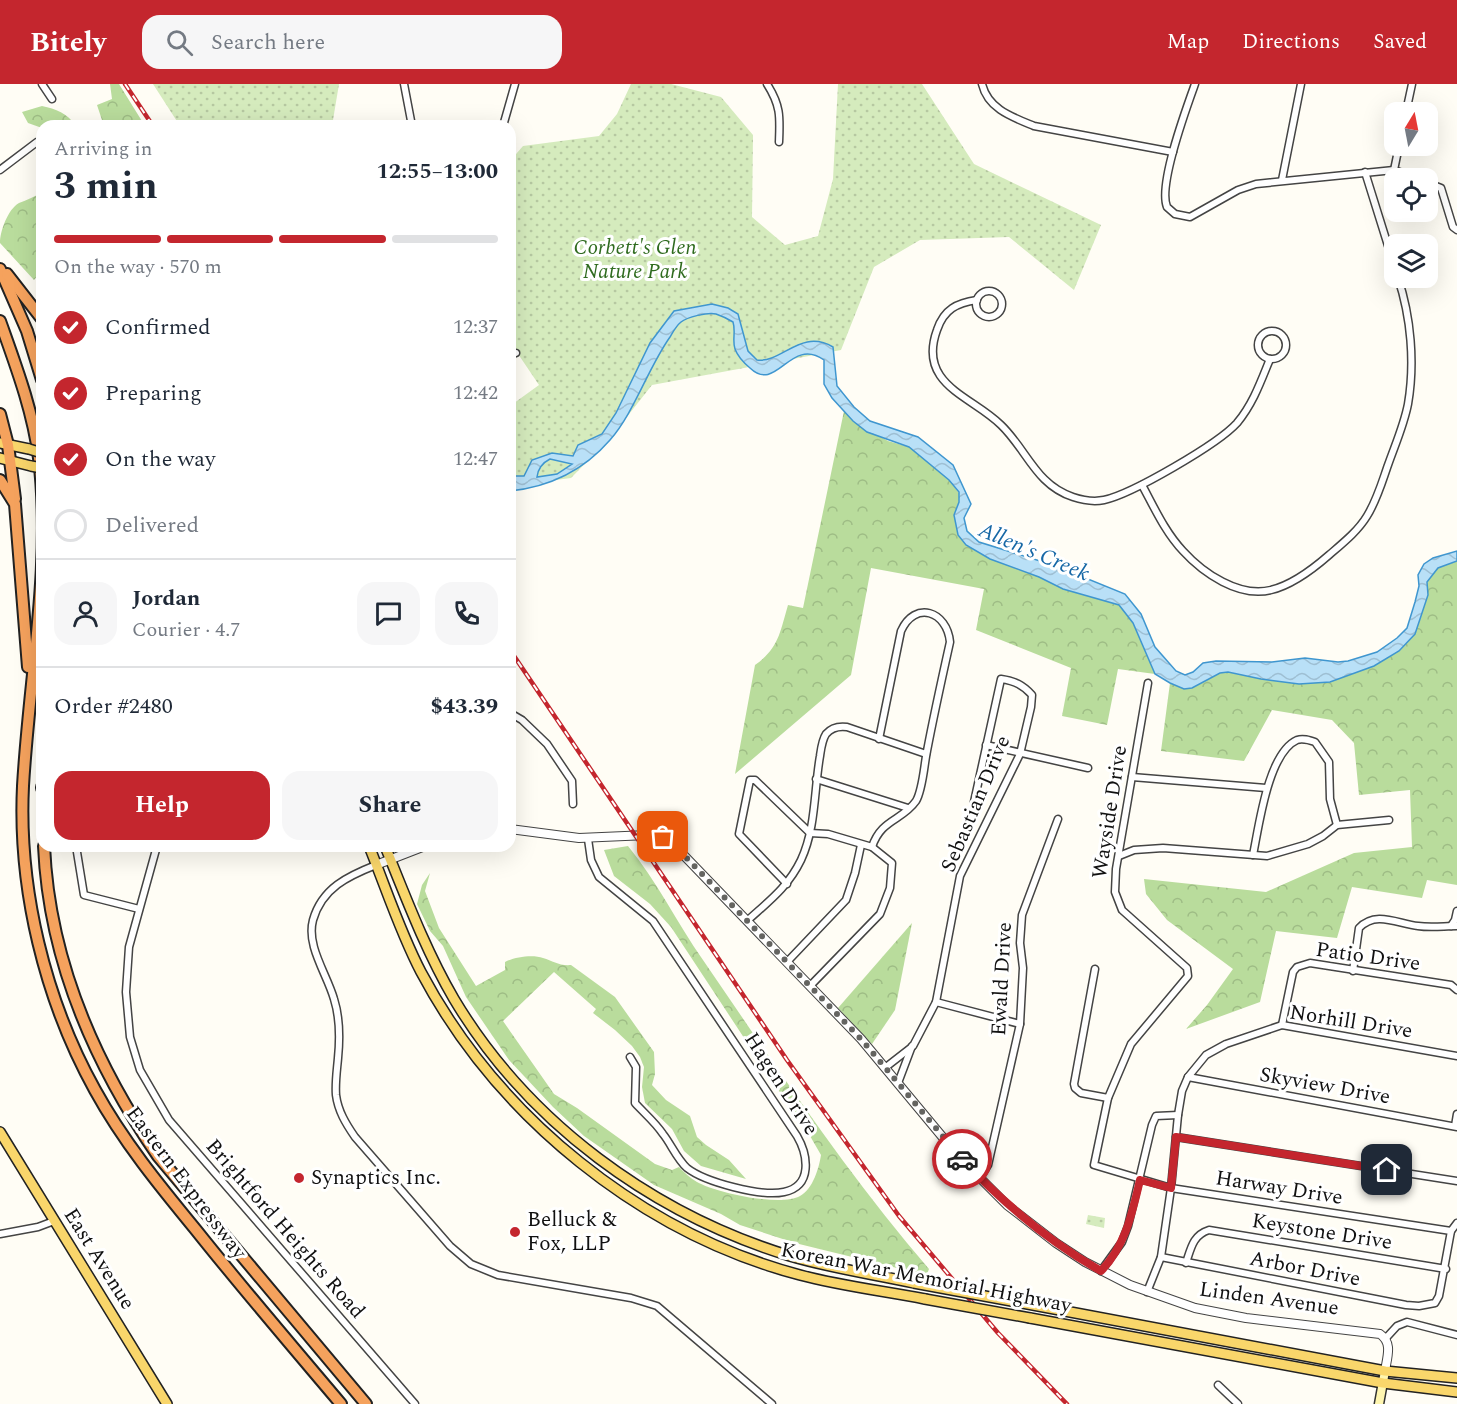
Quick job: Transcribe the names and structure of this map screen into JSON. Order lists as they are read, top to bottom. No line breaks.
{"streets":{"highway":["Eastern Expressway"],"main road":["East Avenue","Korean War Memorial Highway"],"street":["Sebastian Drive","Wayside Drive","Patio Drive","Ewald Drive","Norhill Drive","Hagen Drive","Skyview Drive","Harway Drive","Brightford Heights Road","Keystone Drive","Arbor Drive","Linden Avenue"]},"crossings":[["Sebastian Drive","Linden Avenue"],["Wayside Drive","Harway Drive"],["Patio Drive","Norhill Drive"],["Ewald Drive","Linden Avenue"],["Norhill Drive","Skyview Drive"],["Norhill Drive","Harway Drive"],["Norhill Drive","Arbor Drive"],["Norhill Drive","Linden Avenue"],["Hagen Drive","Linden Avenue"],["Keystone Drive","Arbor Drive"]],"water":["Allen's Creek"],"parks":["Corbett's Glen Nature Park"],"places":["Synaptics Inc.","Belluck & Fox, LLP"],"north":"top","page":{"header":"Bitely","search":"Search here","nav":["Map","Directions","Saved"],"heading":["3 min","Arriving in","12:55–13:00"],"panel":["Jordan","Courier · 4.7","Order #2480","$43.39"],"bar":"On the way · 570 m","list":[["Confirmed","12:37"],["Preparing","12:42"],["On the way","12:47"],"Delivered"],"buttons":["Help","Share"]}}
